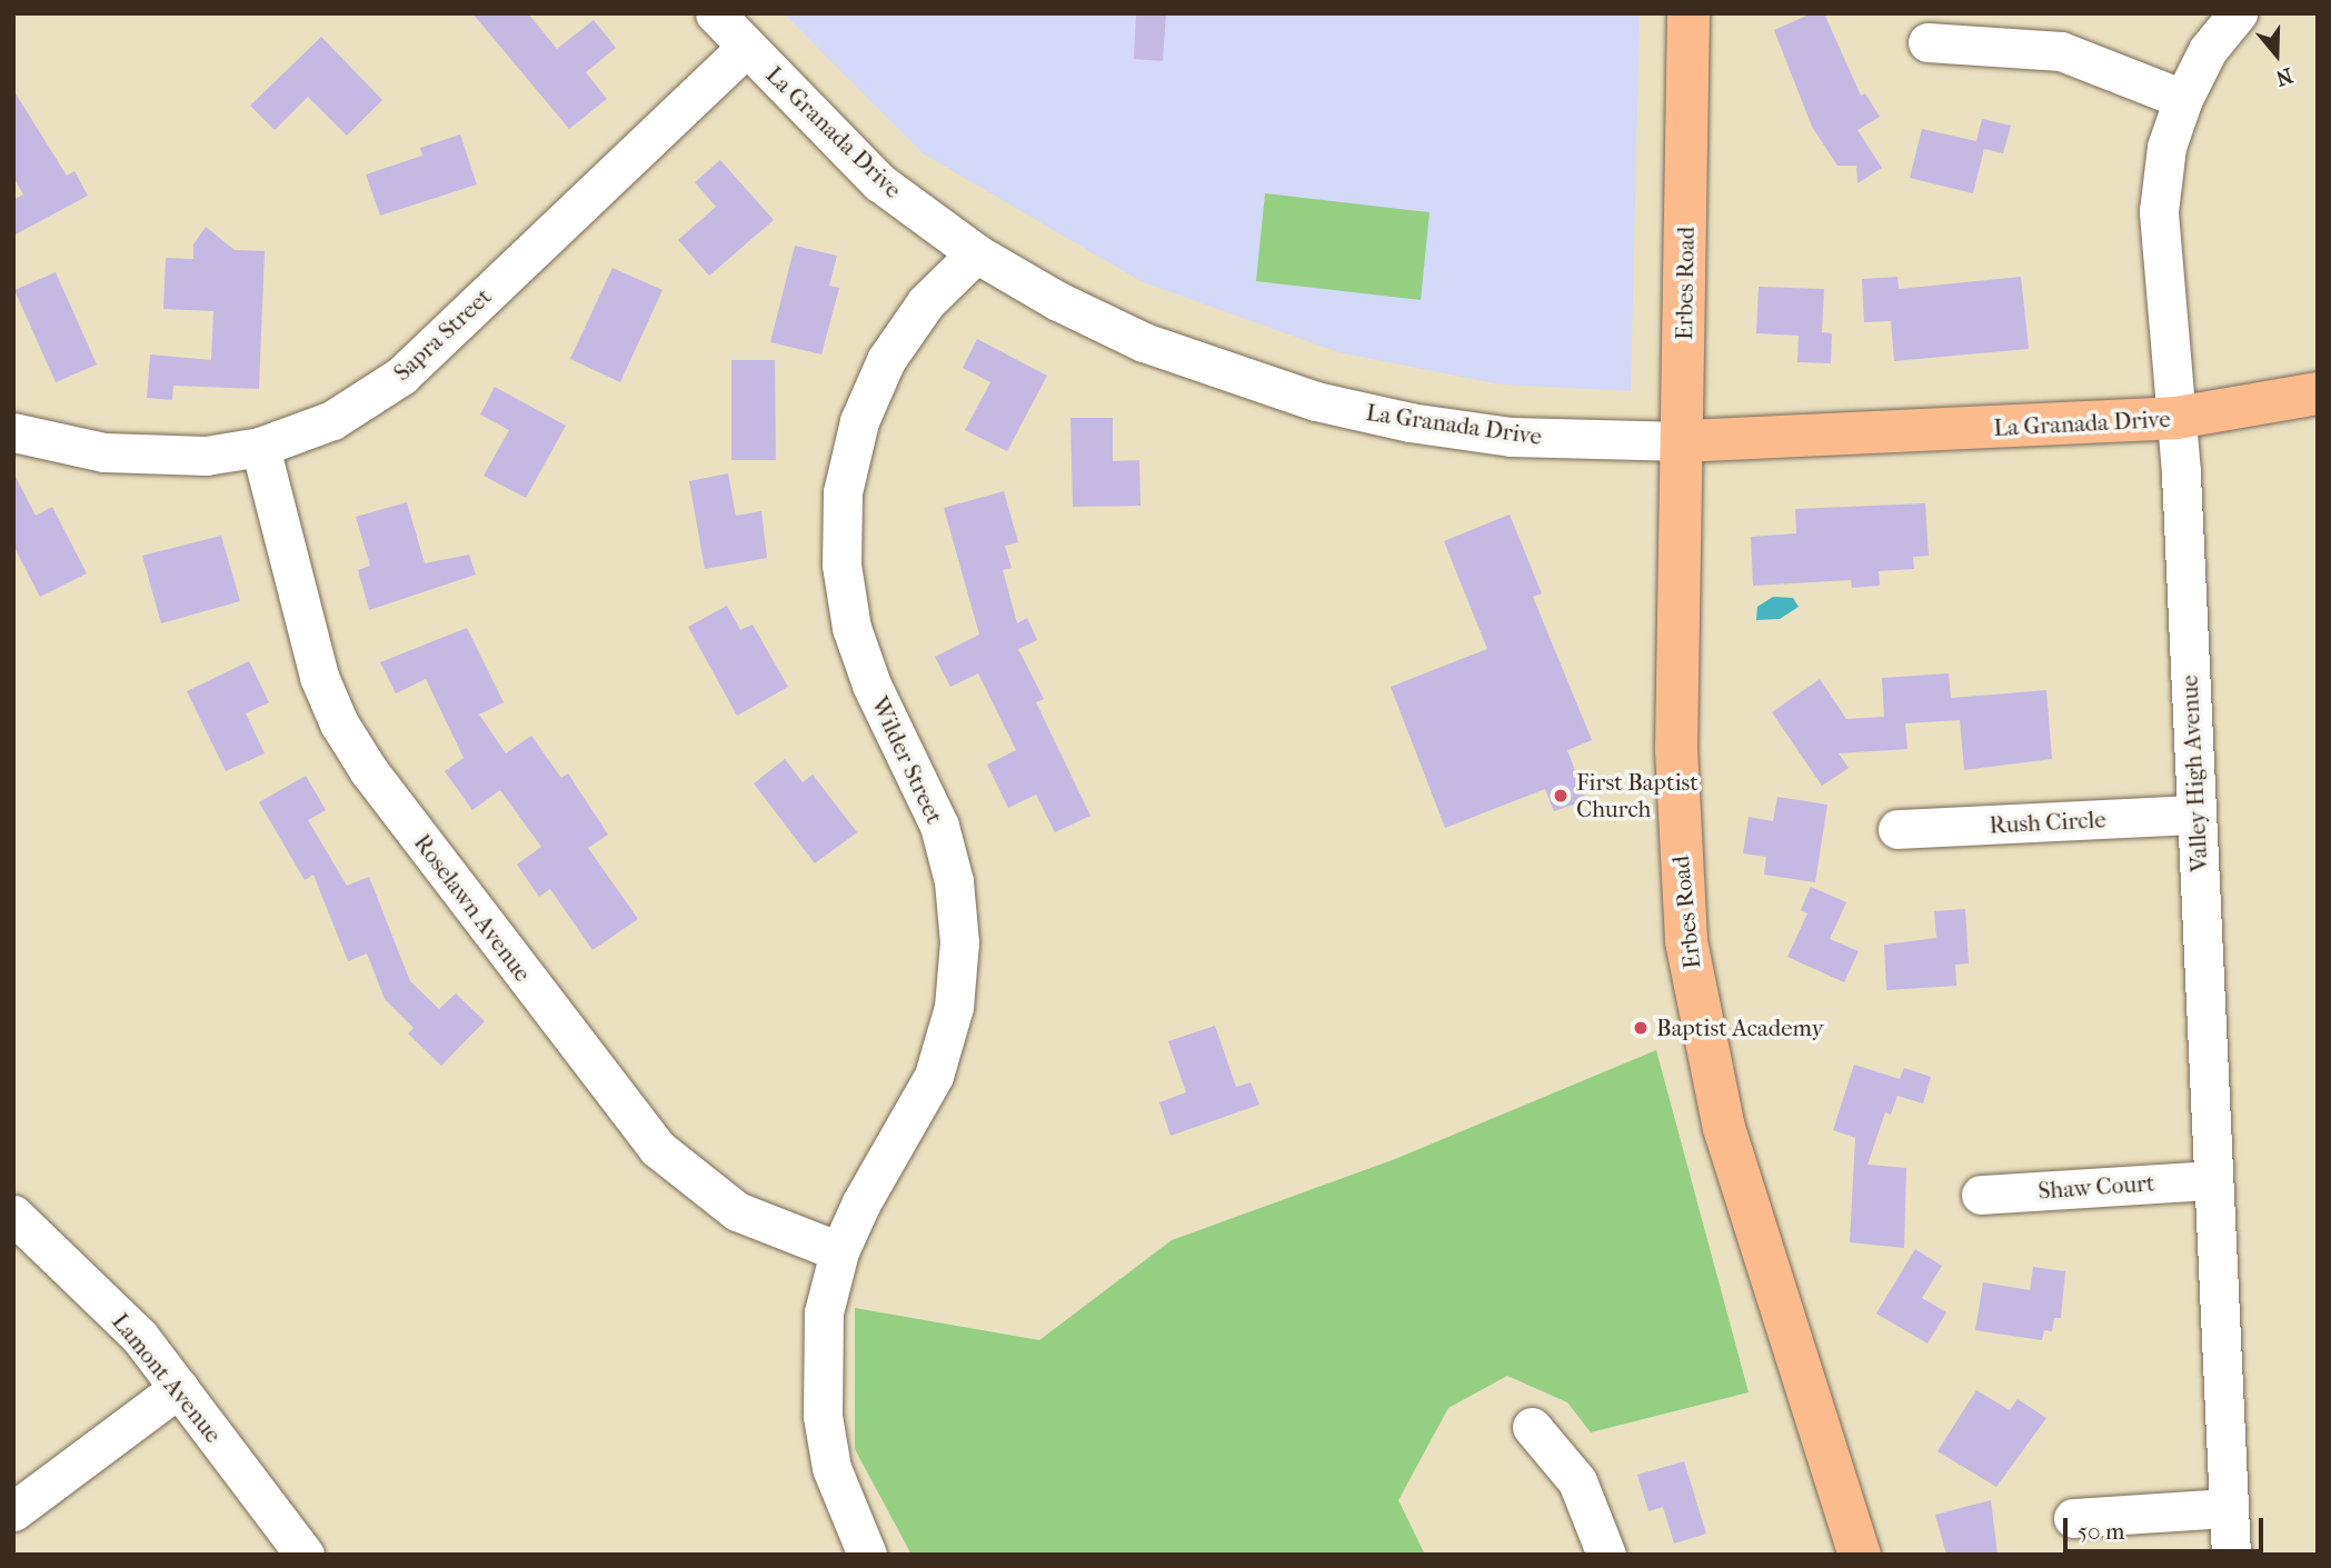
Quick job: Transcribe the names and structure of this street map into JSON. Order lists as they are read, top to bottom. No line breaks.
{"streets":{"main road":["La Granada Drive","Erbes Road"],"street":["Sapra Street","Wilder Street","Valley High Avenue","Rush Circle","Roselawn Avenue","Shaw Court","Lamont Avenue"]},"crossings":[["La Granada Drive","Erbes Road"],["La Granada Drive","Sapra Street"],["La Granada Drive","Wilder Street"],["La Granada Drive","Valley High Avenue"],["Sapra Street","Roselawn Avenue"],["Wilder Street","Roselawn Avenue"],["Valley High Avenue","Rush Circle"],["Valley High Avenue","Shaw Court"]],"places":["First Baptist Church","Baptist Academy"],"scale_bar":"50 m","north":"bottom"}
